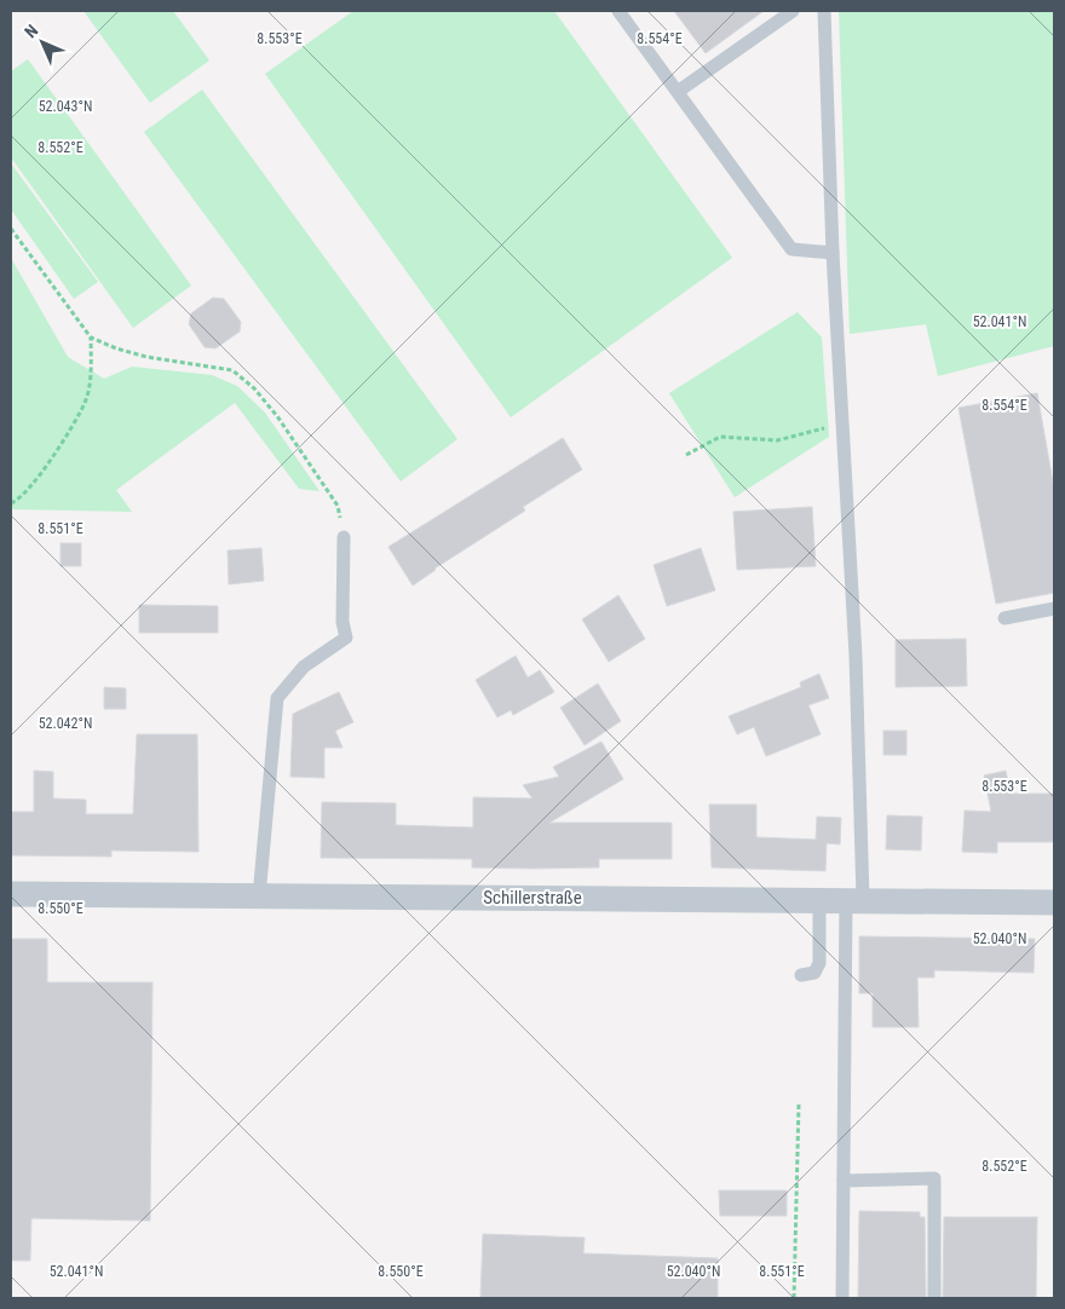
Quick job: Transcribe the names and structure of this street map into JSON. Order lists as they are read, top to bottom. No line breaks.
{"streets":{"street":["Schillerstraße"]},"north":"top left","coordinates":["8.553°E","8.554°E","52.043°N","8.552°E","52.041°N","8.551°E","52.042°N","8.550°E","52.040°N"]}
